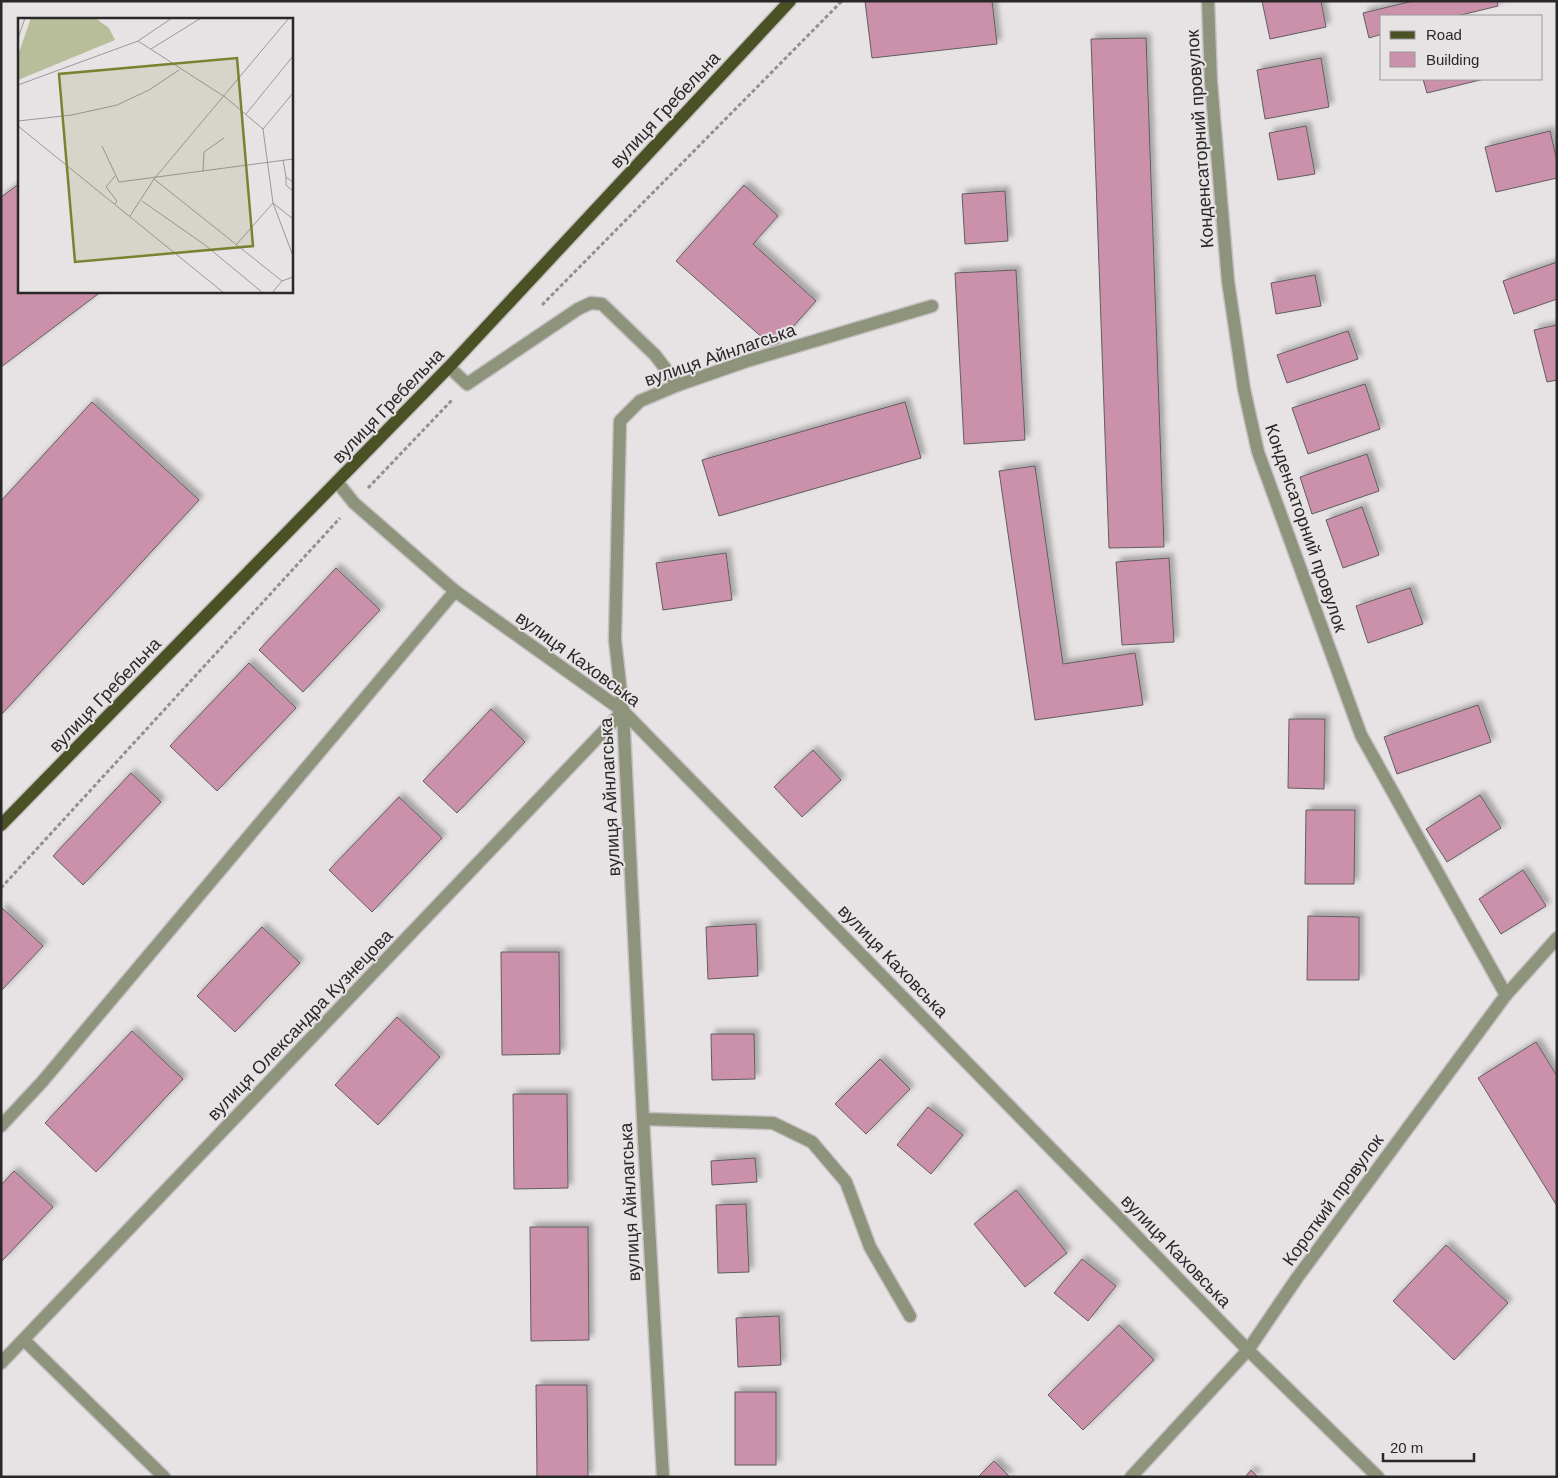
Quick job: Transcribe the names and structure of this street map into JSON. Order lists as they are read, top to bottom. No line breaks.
{"streets":{"main road":["вулиця Гребельна"],"street":["Конденсаторний провулок","вулиця Айнлагська","вулиця Каховська","вулиця Олександра Кузнецова","Короткий провулок"]},"crossings":[["вулиця Гребельна","вулиця Каховська"],["Конденсаторний провулок","Короткий провулок"],["вулиця Айнлагська","вулиця Каховська"],["вулиця Айнлагська","вулиця Олександра Кузнецова"],["вулиця Каховська","вулиця Олександра Кузнецова"],["вулиця Каховська","Короткий провулок"]],"legend":["Road","Building"],"scale_bar":"20 m"}
